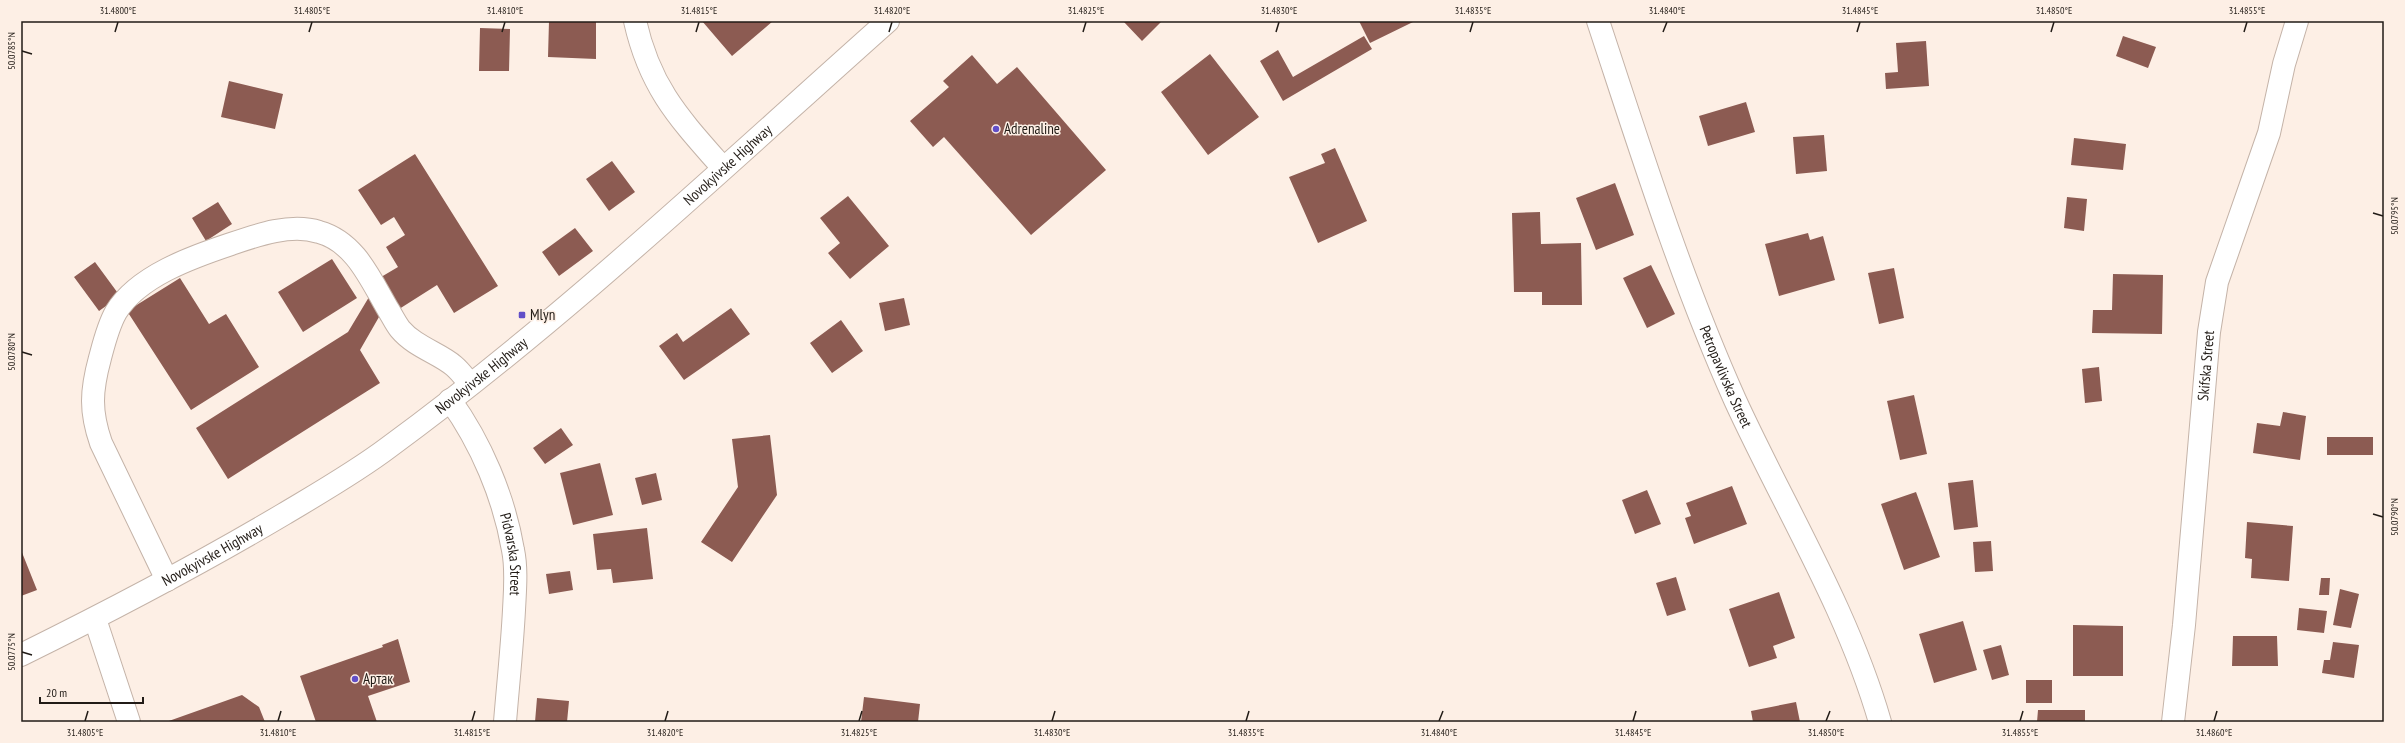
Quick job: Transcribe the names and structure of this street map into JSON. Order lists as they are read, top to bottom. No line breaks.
{"streets":{"street":["Novokyivske Highway","Skifska Street","Petropavlivska Street","Pidvarska Street"]},"crossings":[["Novokyivske Highway","Pidvarska Street"]],"places":{"other":["Adrenaline","Артак"],"transit":["Mlyn"]},"scale_bar":"20 m","coordinates":["31.4800°E","31.4805°E","31.4810°E","31.4815°E","31.4820°E","31.4825°E","31.4830°E","31.4835°E","31.4840°E","31.4845°E","31.4850°E","31.4855°E","50.0785°N","50.0795°N","50.0780°N","50.0790°N","50.0775°N","31.4860°E"]}
